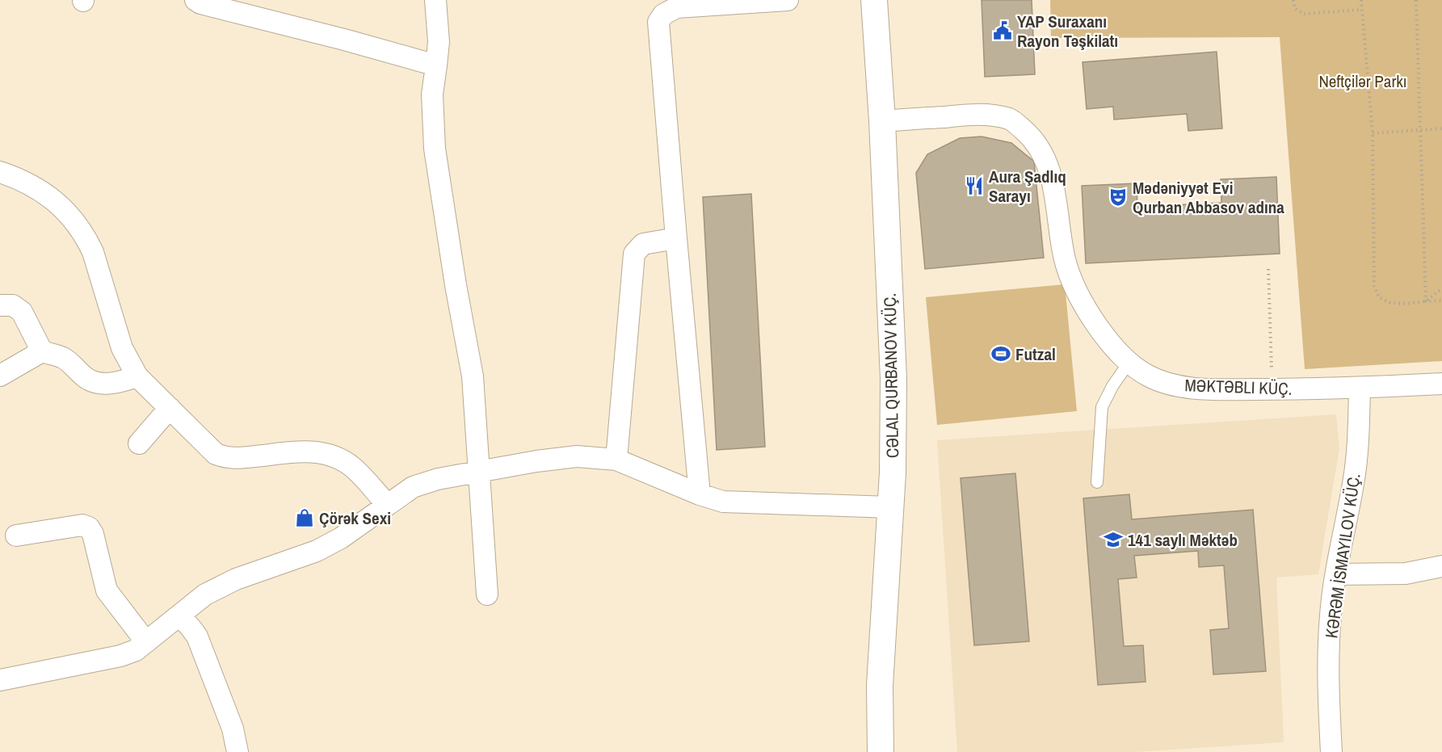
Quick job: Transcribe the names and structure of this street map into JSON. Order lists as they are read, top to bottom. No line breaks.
{"streets":{"street":["CƏLAL QURBANOV KÜÇ.","MƏKTƏBLI KÜÇ."]},"crossings":[["CƏLAL QURBANOV KÜÇ.","MƏKTƏBLI KÜÇ."]],"parks":["Neftçilər Parkı"],"places":{"public building":["YAP Suraxanı Rayon Təşkilatı"],"restaurant":["Aura Şadlıq Sarayı"],"theatre":["Mədəniyyət Evi Qurban Abbasov adına"],"sports":["Futzal"],"shop":["Çörək Sexi"],"school or university":["141 saylı Məktəb"]}}
